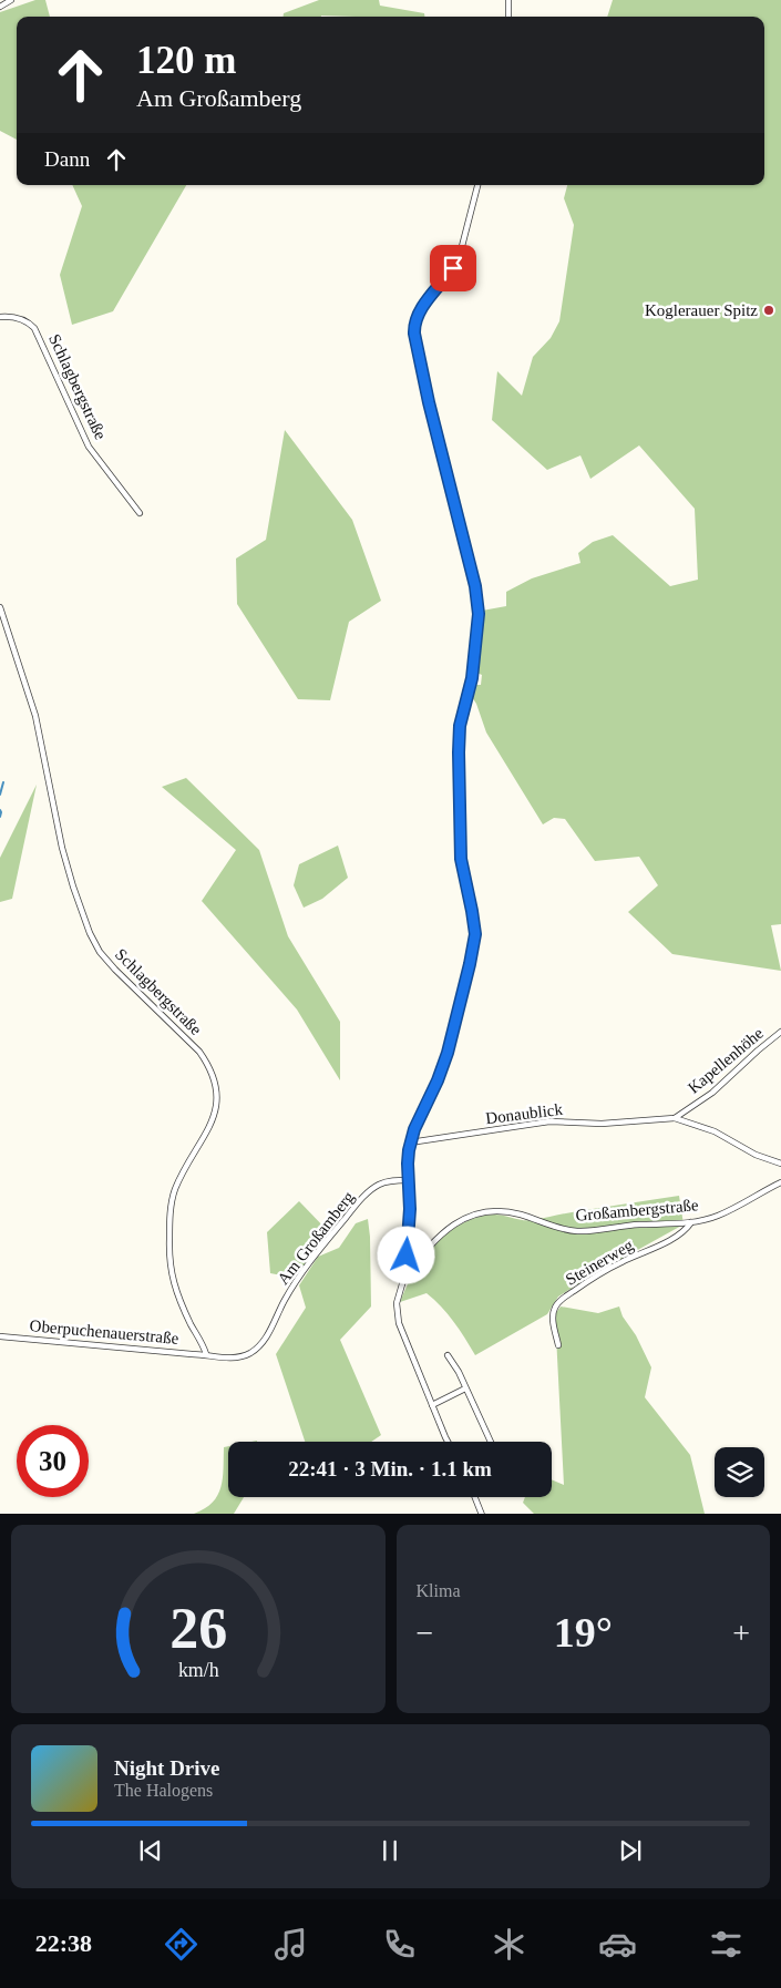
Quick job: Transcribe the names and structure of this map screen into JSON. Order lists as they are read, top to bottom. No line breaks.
{"streets":{"street":["Schlagbergstraße","Kapellenhöhe","Donaublick","Großambergstraße","Am Großamberg","Steinerweg","Oberpuchenauerstraße"]},"crossings":[["Schlagbergstraße","Am Großamberg"],["Schlagbergstraße","Oberpuchenauerstraße"],["Kapellenhöhe","Donaublick"],["Großambergstraße","Steinerweg"],["Am Großamberg","Oberpuchenauerstraße"]],"places":["Koglerauer Spitz"],"page":{"turn":["120 m","Am Großamberg"],"then":"Dann","limit":"30","trip":"22:41 · 3 Min. · 1.1 km","tile":"Klima","heat":["−","19°","+"],"song":["Night Drive","The Halogens"],"tabs":"22:38","gauge":["26","km/h"]}}
